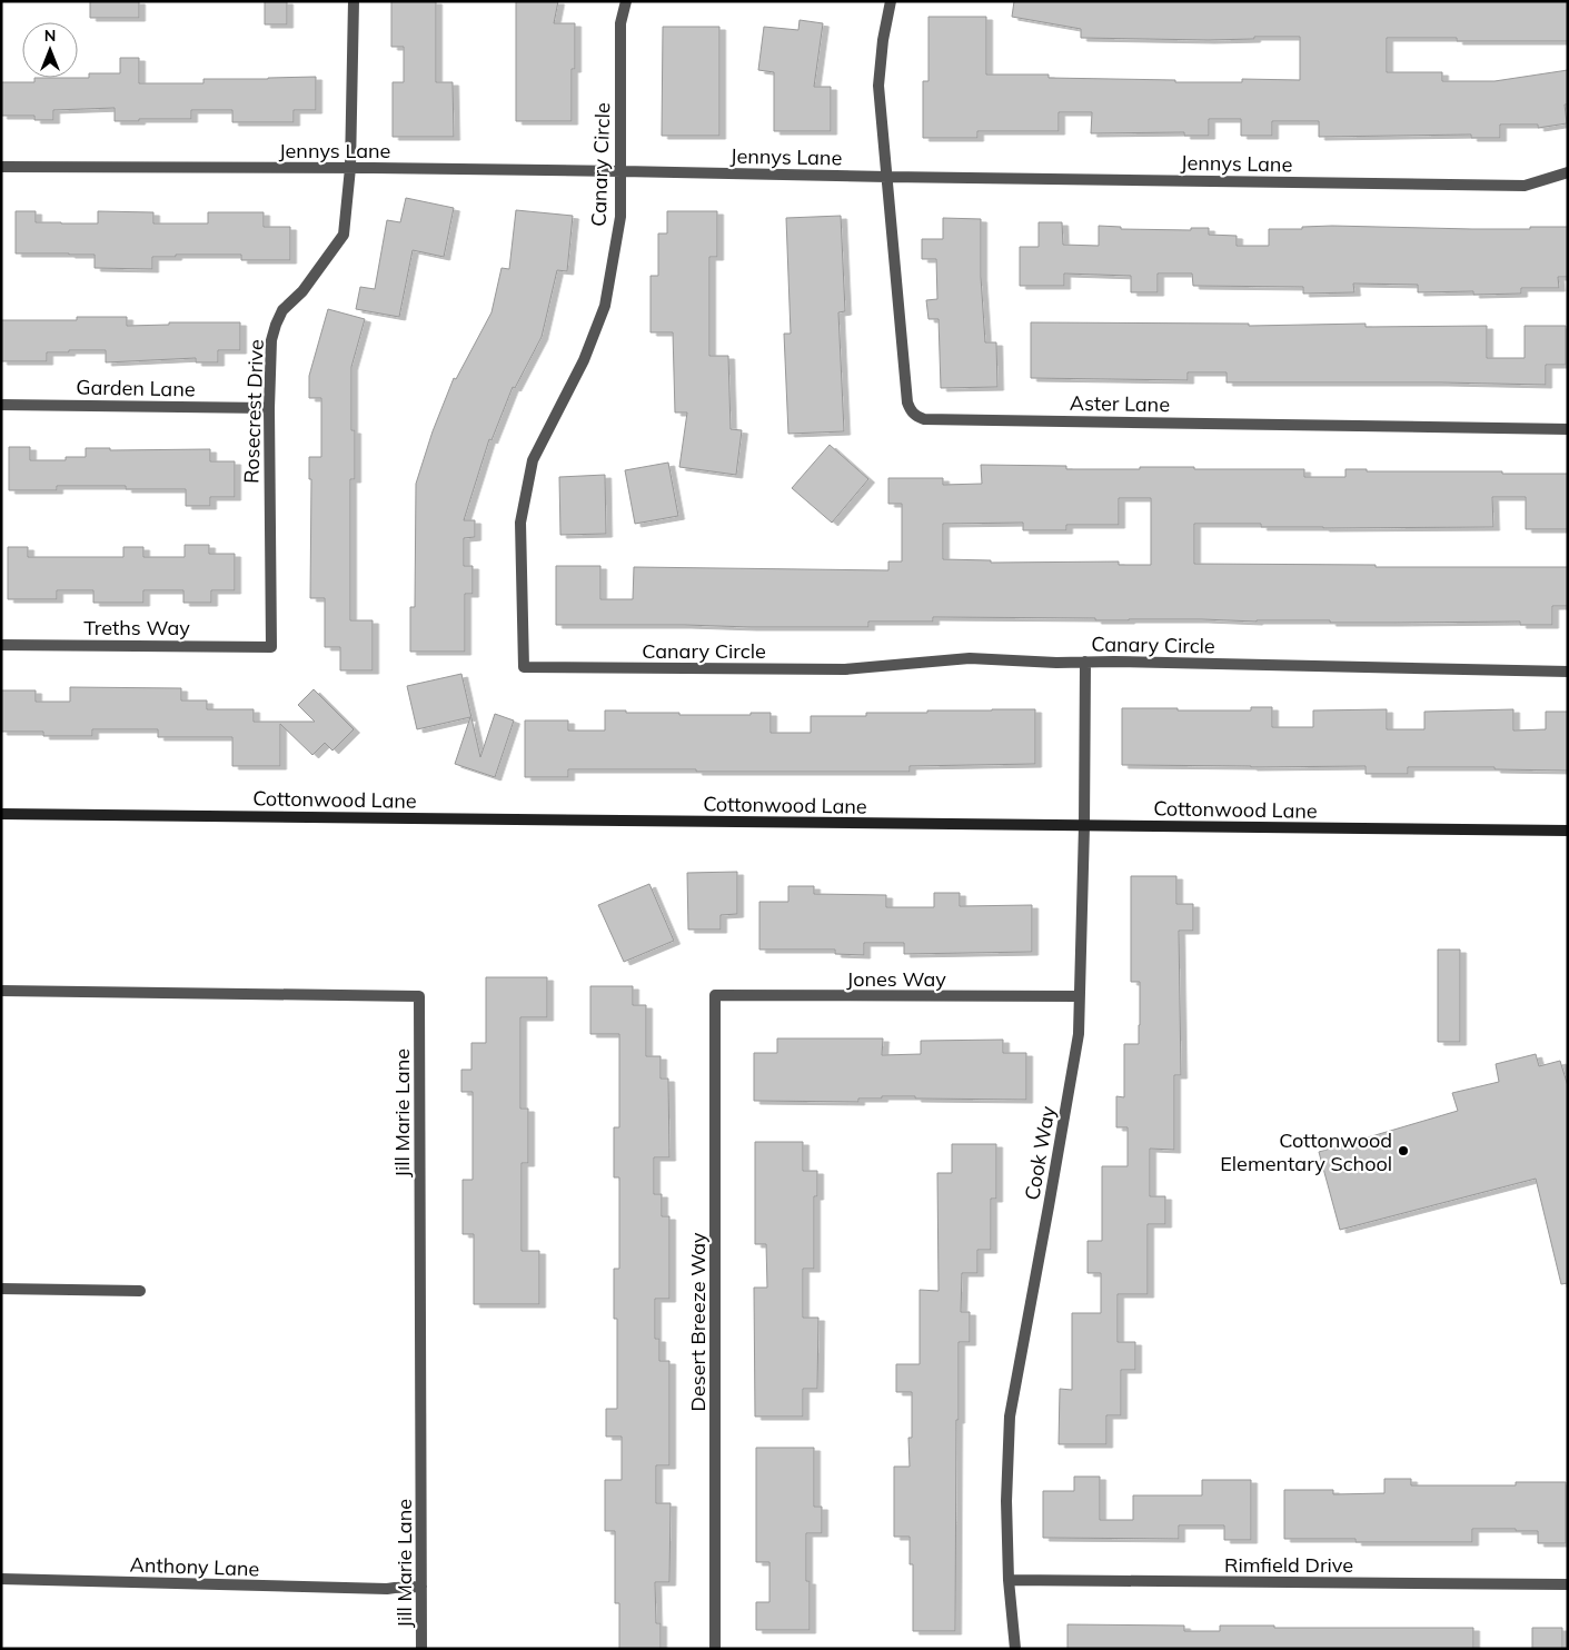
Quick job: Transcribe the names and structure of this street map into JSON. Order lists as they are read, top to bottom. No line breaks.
{"streets":{"main road":["Cottonwood Lane"],"street":["Jennys Lane","Canary Circle","Garden Lane","Aster Lane","Rosecrest Drive","Treths Way","Jones Way","Jill Marie Lane","Cook Way","Desert Breeze Way","Rimfield Drive","Anthony Lane"]},"crossings":[["Jennys Lane","Canary Circle"],["Jennys Lane","Aster Lane"],["Jennys Lane","Rosecrest Drive"],["Canary Circle","Cook Way"],["Garden Lane","Rosecrest Drive"],["Rosecrest Drive","Treths Way"],["Cottonwood Lane","Cook Way"],["Jones Way","Cook Way"],["Jones Way","Desert Breeze Way"],["Jill Marie Lane","Anthony Lane"],["Cook Way","Rimfield Drive"]],"places":["Cottonwood Elementary School"],"north":"top"}
